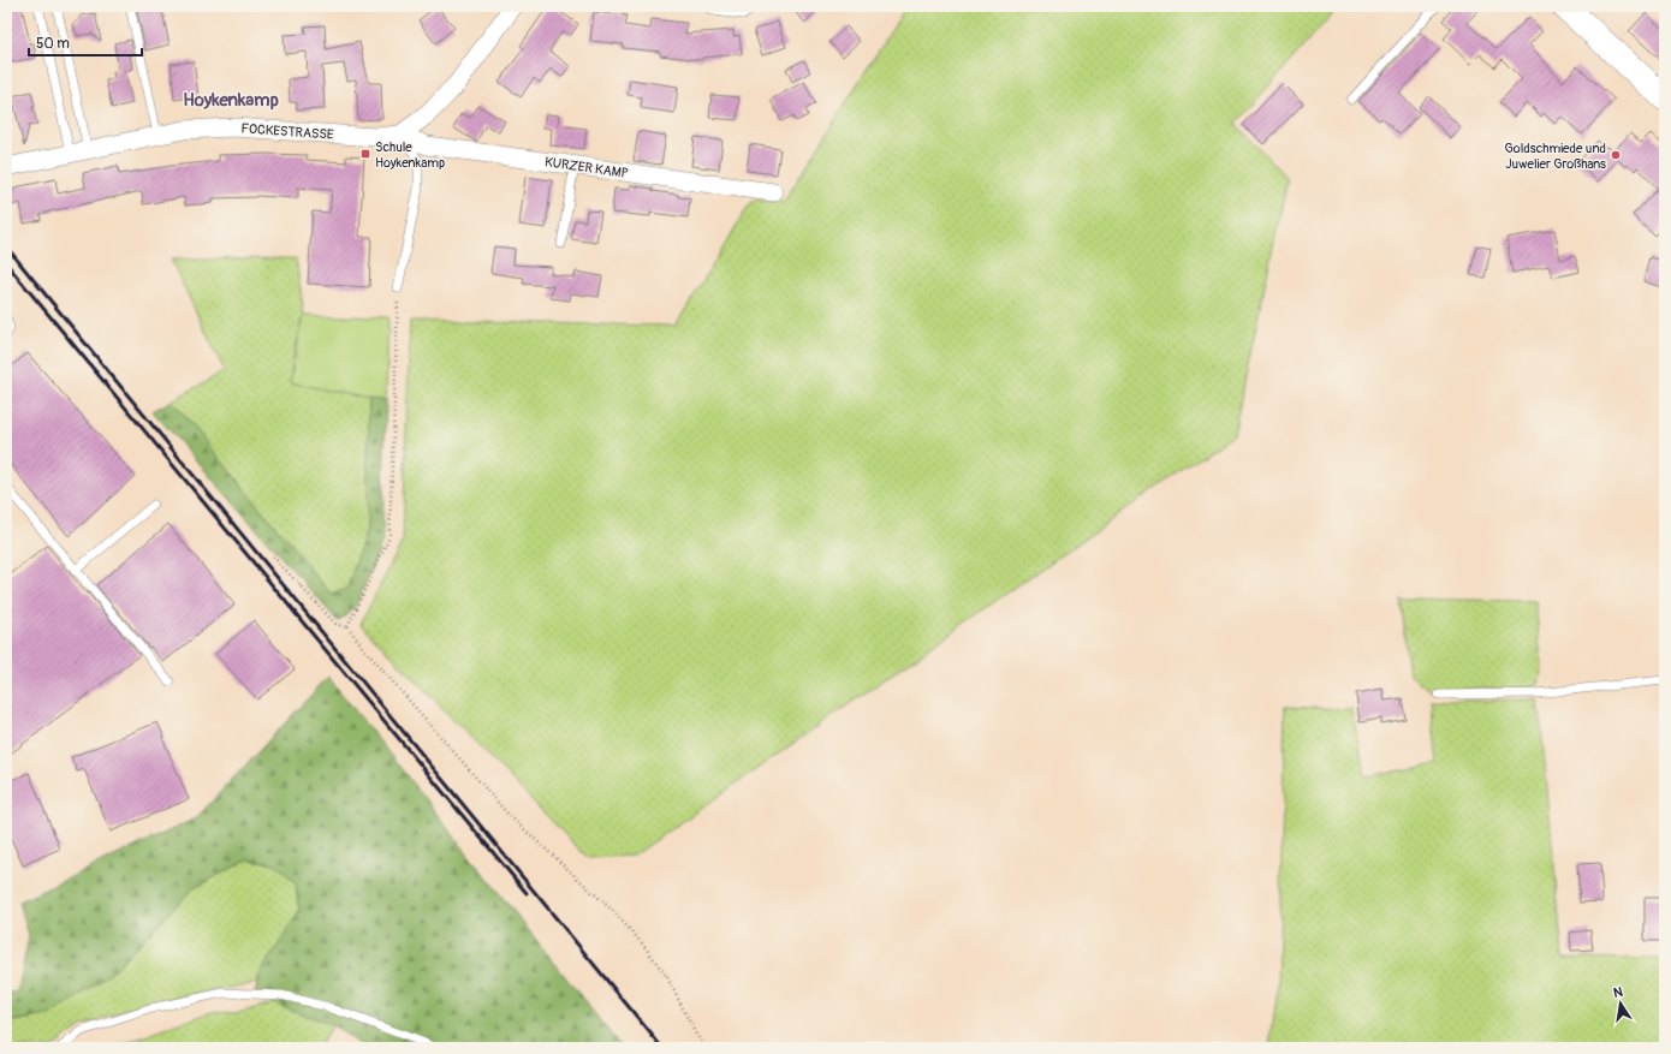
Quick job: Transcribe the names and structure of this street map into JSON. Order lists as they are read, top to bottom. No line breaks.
{"streets":{"street":["FOCKESTRASSE","KURZER KAMP"]},"crossings":[["FOCKESTRASSE","KURZER KAMP"]],"districts":["Hoykenkamp"],"places":{"transit":["Schule Hoykenkamp"],"other":["Goldschmiede und Juwelier Großhans"]},"scale_bar":"50 m","north":"top"}
